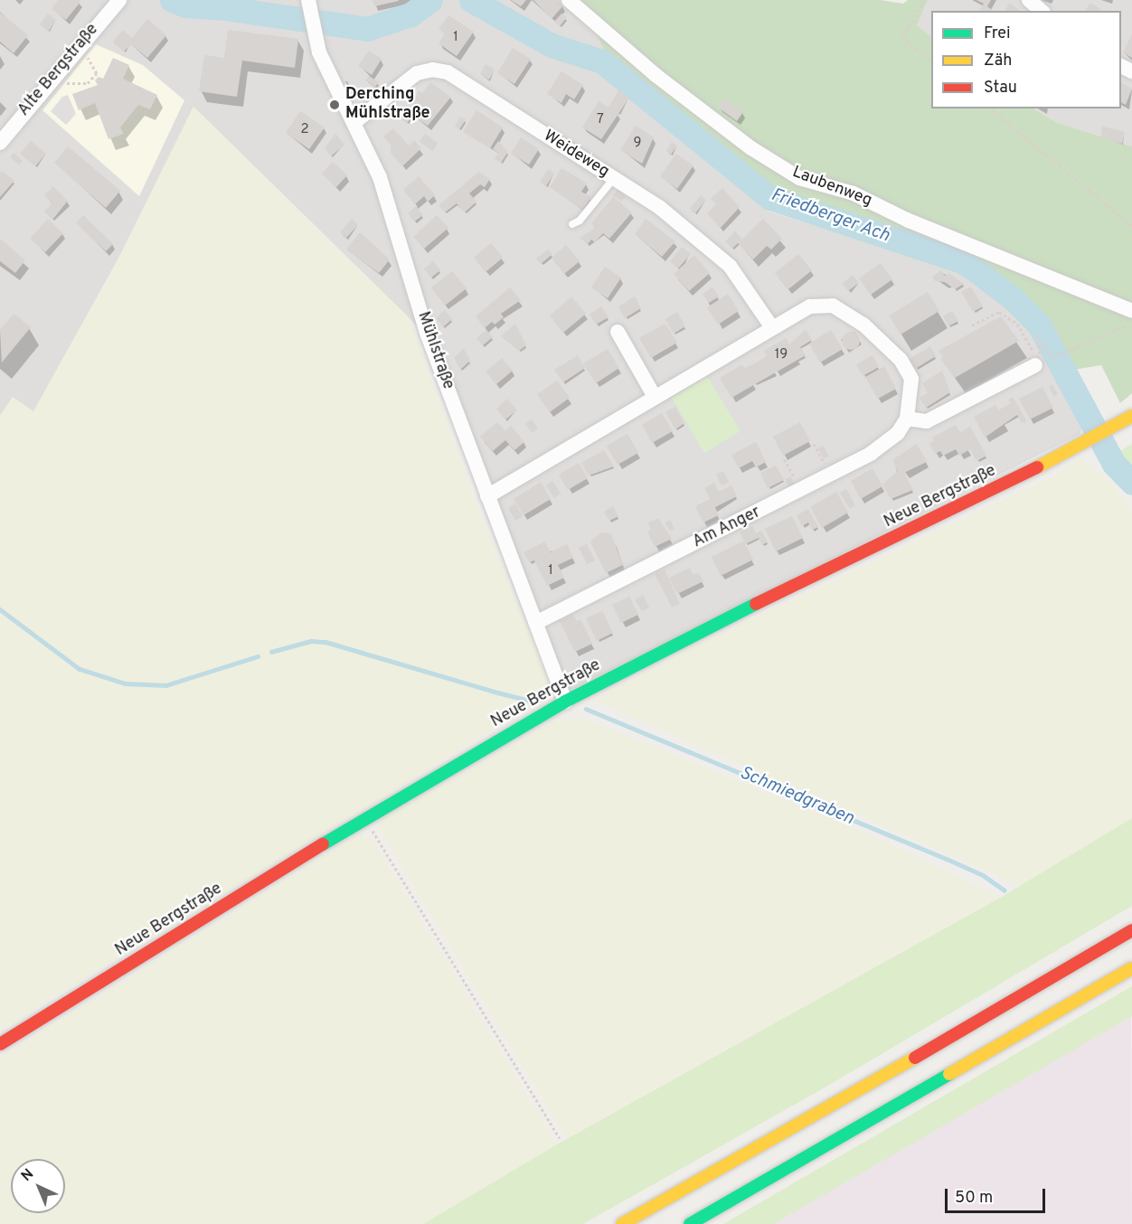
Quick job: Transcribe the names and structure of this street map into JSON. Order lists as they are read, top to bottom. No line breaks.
{"streets":{"main road":["Neue Bergstraße"],"street":["Alte Bergstraße","Weideweg","Laubenweg","Mühlstraße","Am Anger"]},"crossings":[["Weideweg","Mühlstraße"],["Mühlstraße","Neue Bergstraße"],["Mühlstraße","Am Anger"]],"water":["Friedberger Ach","Schmiedgraben"],"places":["Derching Mühlstraße"],"house_numbers":["1","7","2","9","19","1"],"legend":["Frei","Zäh","Stau"],"scale_bar":"50 m","north":"top left"}
